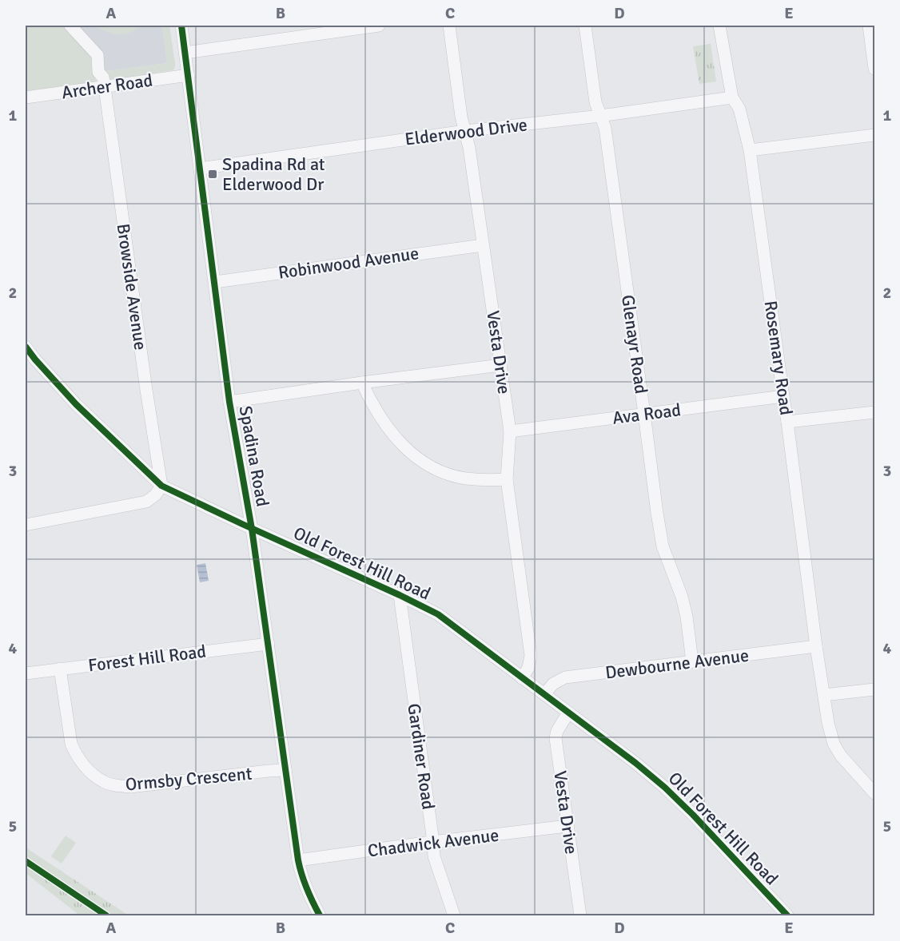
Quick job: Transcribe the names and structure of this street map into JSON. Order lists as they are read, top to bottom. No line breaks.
{"streets":{"street":["Archer Road","Elderwood Drive","Robinwood Avenue","Browside Avenue","Glenayr Road","Vesta Drive","Rosemary Road","Ava Road","Spadina Road","Old Forest Hill Road","Forest Hill Road","Dewbourne Avenue","Gardiner Road","Ormsby Crescent","Chadwick Avenue"]},"crossings":[["Archer Road","Browside Avenue"],["Archer Road","Spadina Road"],["Elderwood Drive","Glenayr Road"],["Elderwood Drive","Vesta Drive"],["Elderwood Drive","Rosemary Road"],["Elderwood Drive","Spadina Road"],["Robinwood Avenue","Vesta Drive"],["Robinwood Avenue","Spadina Road"],["Browside Avenue","Old Forest Hill Road"],["Glenayr Road","Ava Road"],["Glenayr Road","Dewbourne Avenue"],["Vesta Drive","Ava Road"],["Vesta Drive","Old Forest Hill Road"],["Vesta Drive","Chadwick Avenue"],["Rosemary Road","Ava Road"],["Rosemary Road","Dewbourne Avenue"],["Spadina Road","Old Forest Hill Road"],["Spadina Road","Forest Hill Road"],["Spadina Road","Ormsby Crescent"],["Spadina Road","Chadwick Avenue"],["Old Forest Hill Road","Dewbourne Avenue"],["Old Forest Hill Road","Gardiner Road"],["Forest Hill Road","Ormsby Crescent"],["Gardiner Road","Chadwick Avenue"]],"places":{"transit":["Spadina Rd at Elderwood Dr"]},"grid":{"columns":["A","B","C","D","E"],"rows":["1","2","3","4","5"]}}
